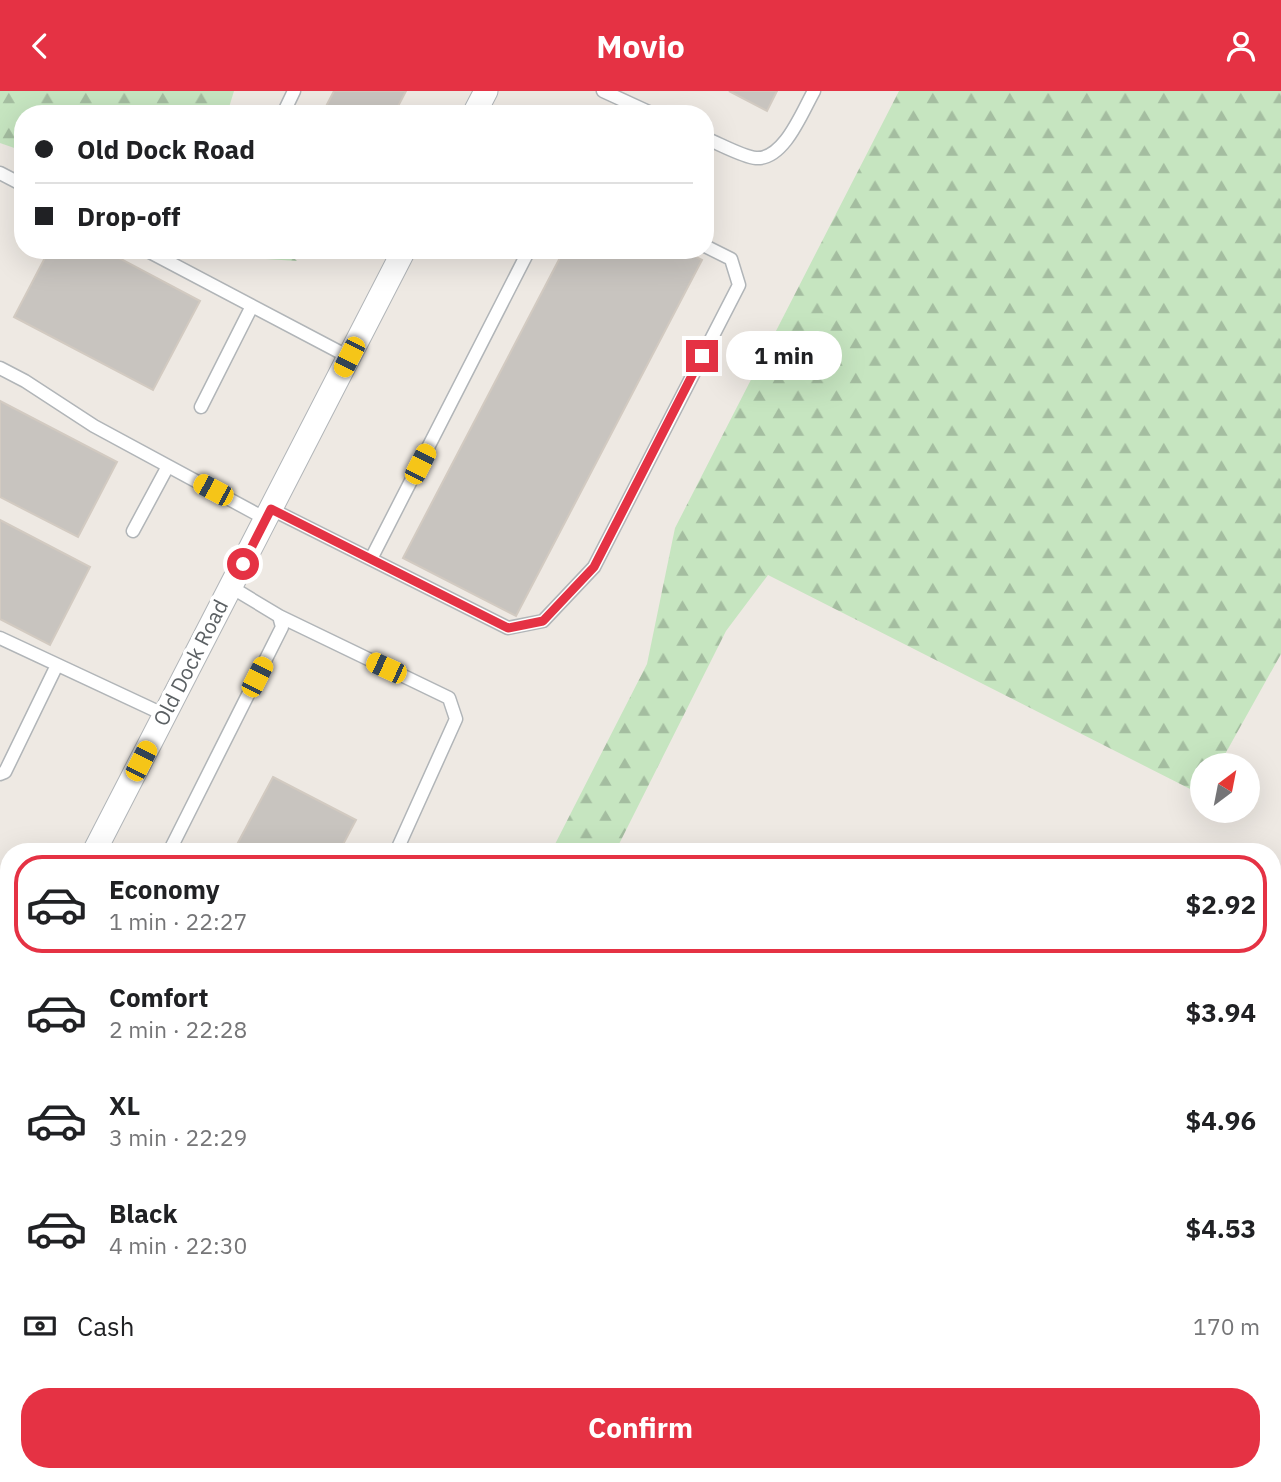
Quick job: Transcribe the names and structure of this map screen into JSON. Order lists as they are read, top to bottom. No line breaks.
{"streets":{"street":["Old Dock Road"]},"north":"top right","page":{"header":"Movio","banner":["Old Dock Road","Drop-off"],"bubble":"1 min","list":[{"name":"Economy","note":"1 min · 22:27","value":"$2.92"},{"name":"Comfort","note":"2 min · 22:28","value":"$3.94"},{"name":"XL","note":"3 min · 22:29","value":"$4.96"},{"name":"Black","note":"4 min · 22:30","value":"$4.53"}],"pay":["Cash","170 m"],"buttons":"Confirm"}}
